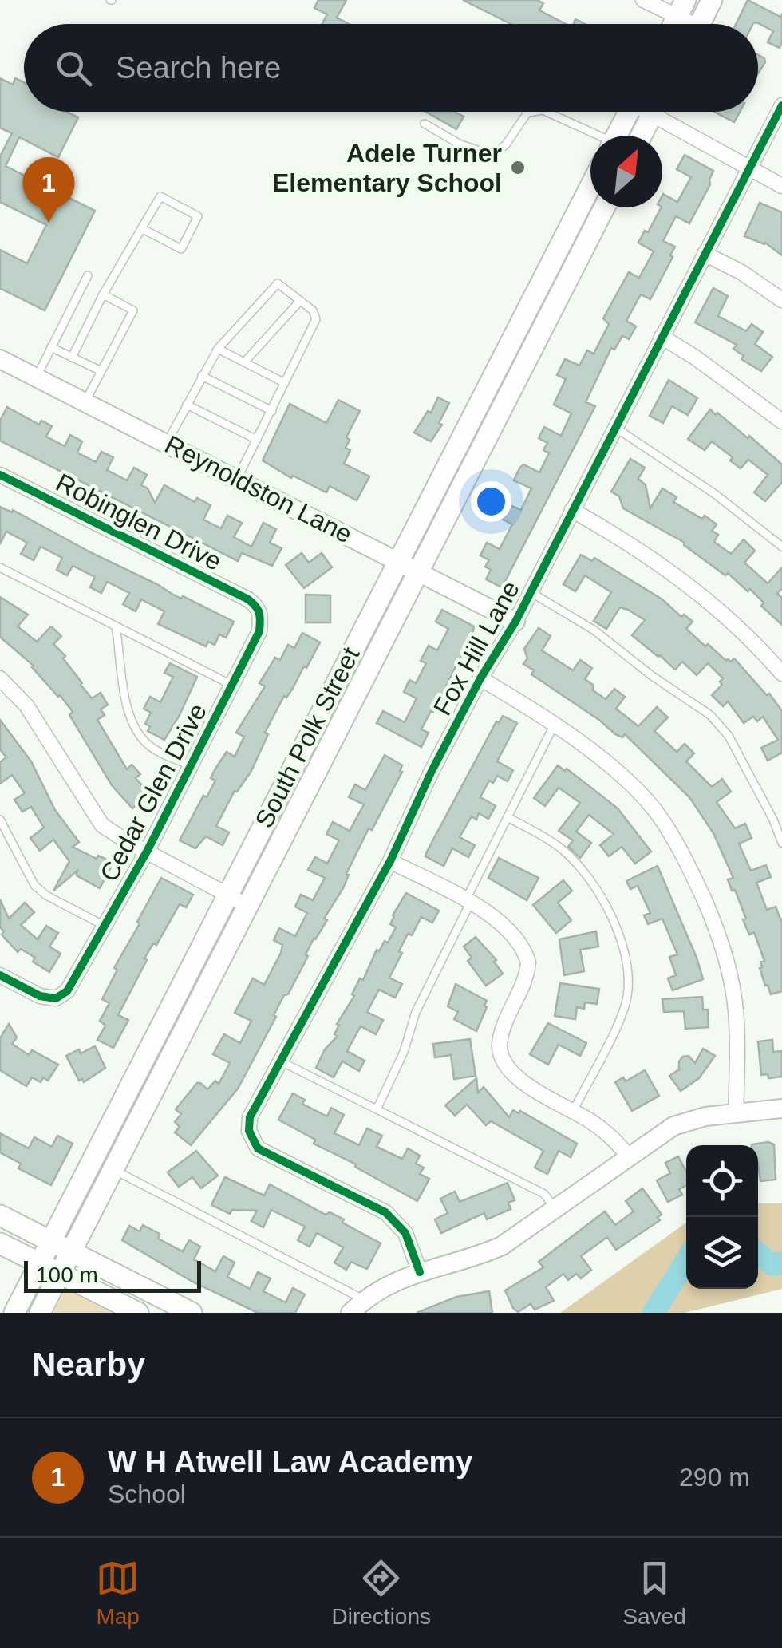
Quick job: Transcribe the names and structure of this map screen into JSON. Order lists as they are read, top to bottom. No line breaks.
{"streets":{"main road":["South Polk Street"],"street":["Reynoldston Lane","Robinglen Drive","Fox Hill Lane","Cedar Glen Drive"]},"crossings":[["Reynoldston Lane","Fox Hill Lane"],["Reynoldston Lane","South Polk Street"],["Robinglen Drive","Cedar Glen Drive"]],"places":["Adele Turner Elementary School"],"scale_bar":"100 m","north":"top right","page":{"search":"Search here","pins":"1","scale":"100 m","heading":"Nearby","list":[{"mark":"1","name":"W H Atwell Law Academy","note":"School","value":"290 m"}],"nav":["Map","Directions","Saved"]}}
